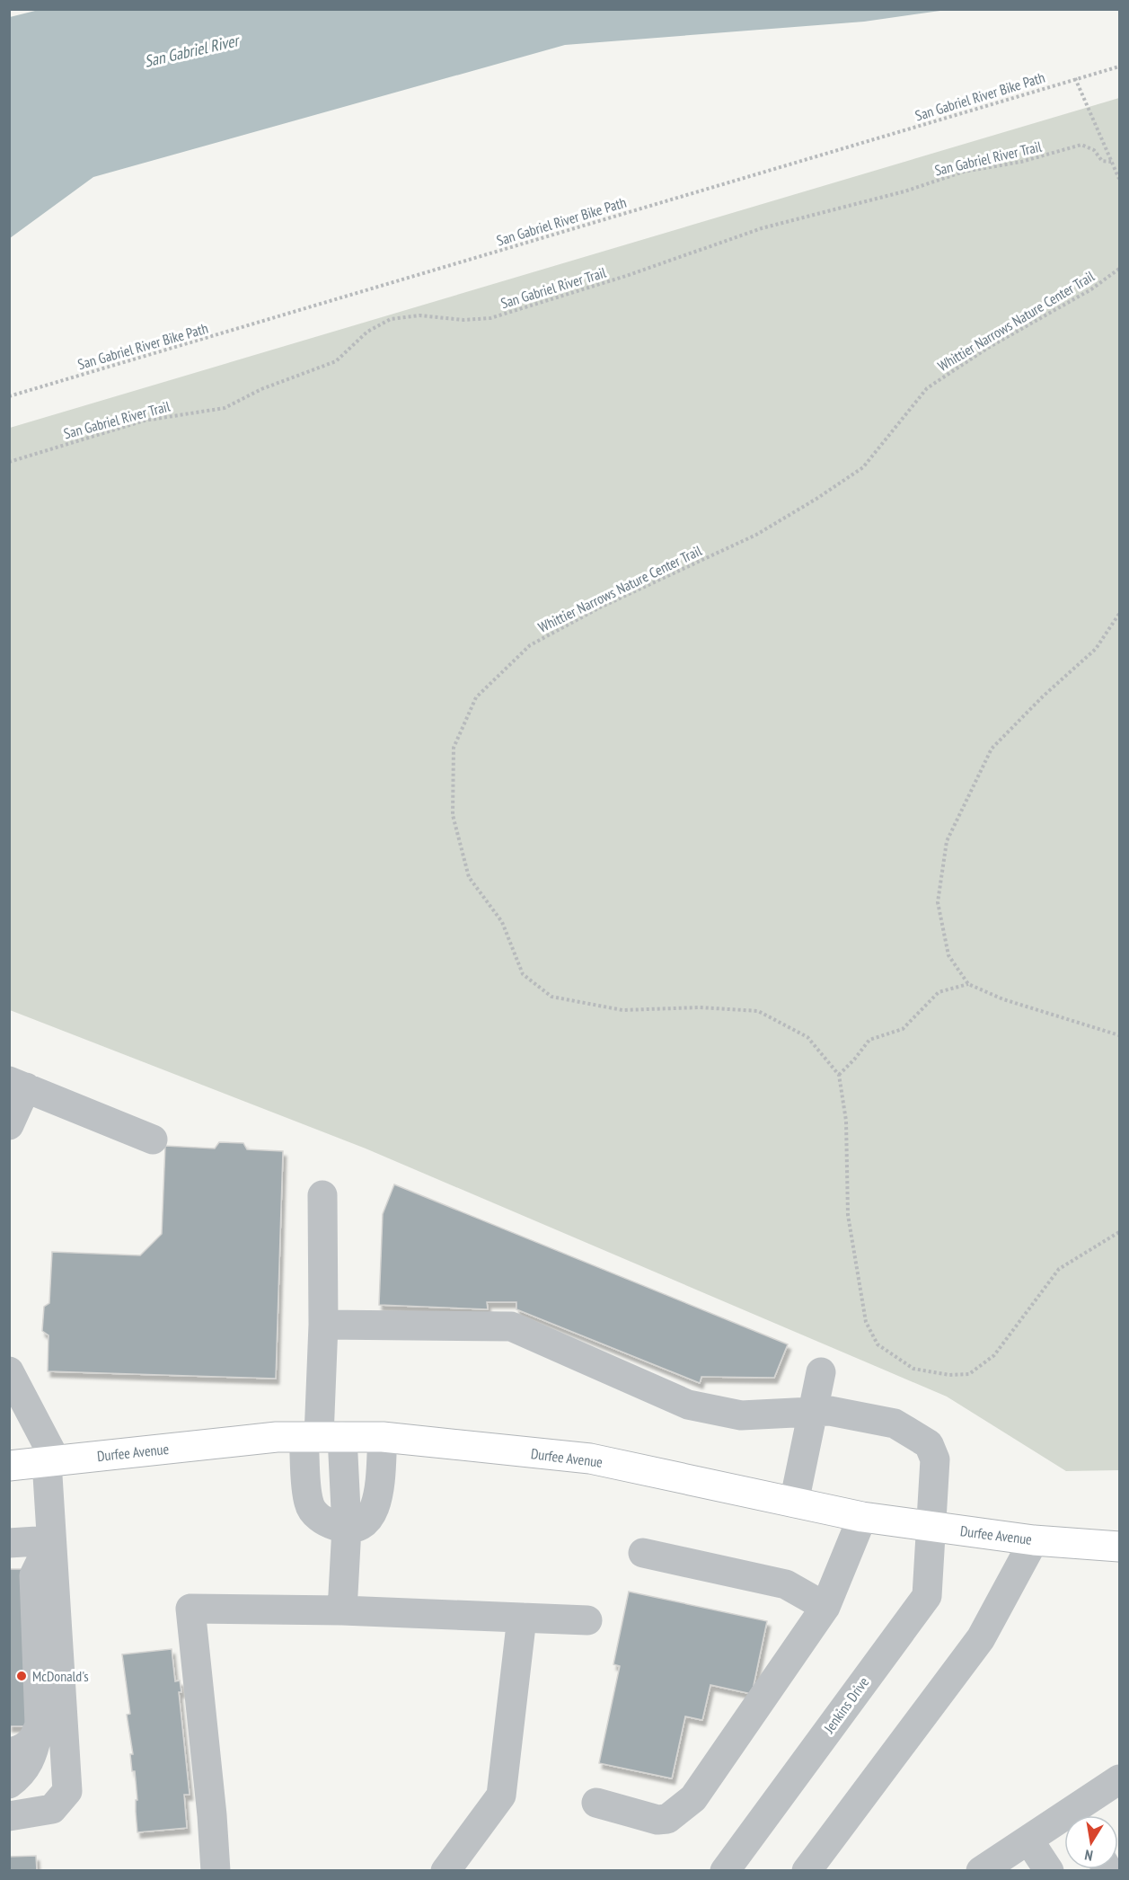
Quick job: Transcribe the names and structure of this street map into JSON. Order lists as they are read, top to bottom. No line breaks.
{"streets":{"main road":["Durfee Avenue"],"lane":["Jenkins Drive"],"path":["San Gabriel River Bike Path","San Gabriel River Trail","Whittier Narrows Nature Center Trail"]},"crossings":[["Durfee Avenue","Jenkins Drive"]],"water":["San Gabriel River"],"places":["McDonald's"],"north":"bottom"}
